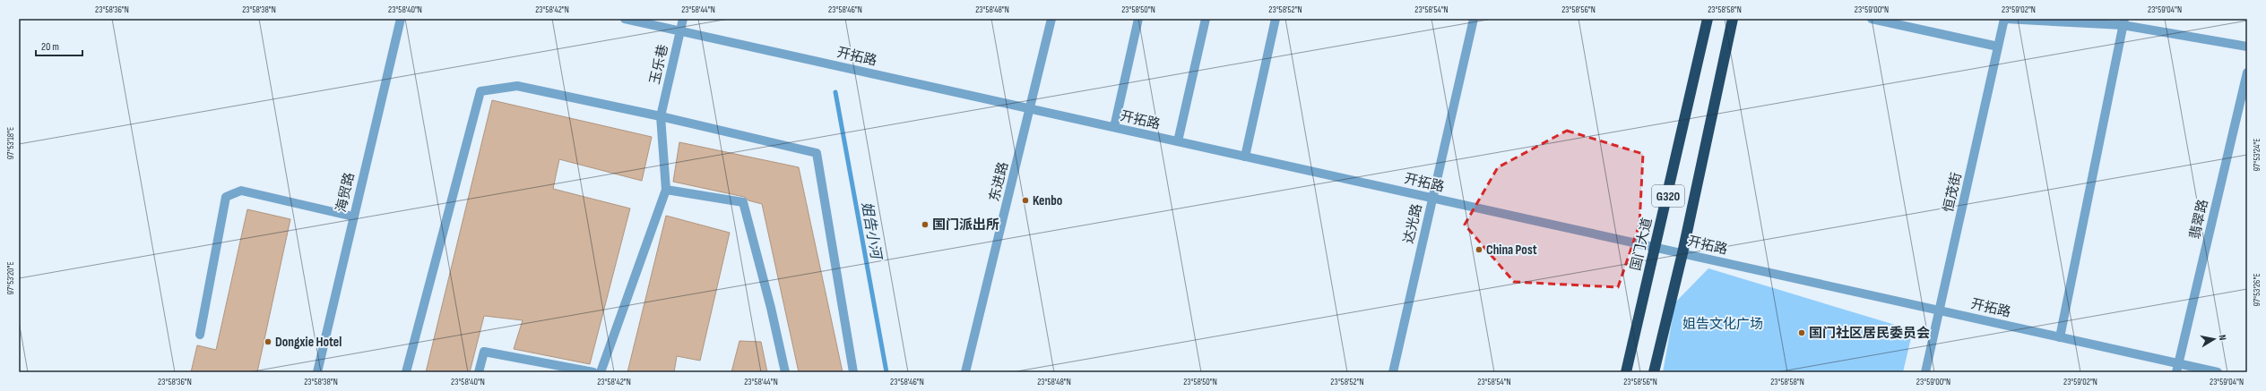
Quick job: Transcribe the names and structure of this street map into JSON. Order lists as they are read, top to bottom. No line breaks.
{"streets":{"highway":["G320","国门大道"],"street":["开拓路","玉乐巷","东进路","海贸路","恒茂街","翡翠路","达光路"]},"crossings":[["开拓路","玉乐巷"],["开拓路","东进路"],["开拓路","恒茂街"],["开拓路","G320"],["开拓路","翡翠路"],["开拓路","达光路"],["开拓路","国门大道"]],"water":["姐告小河"],"parks":["姐告文化广场"],"places":["Kenbo","国门派出所","China Post","国门社区居民委员会","Dongxie Hotel"],"scale_bar":"20 m","north":"right","coordinates":["23°58'36\"N","23°58'38\"N","23°58'40\"N","23°58'42\"N","23°58'44\"N","23°58'46\"N","23°58'48\"N","23°58'50\"N","23°58'52\"N","23°58'54\"N","23°58'56\"N","23°58'58\"N","23°59'00\"N","23°59'02\"N","23°59'04\"N","97°53'18\"E","97°53'24\"E","97°53'20\"E","97°53'26\"E"]}
